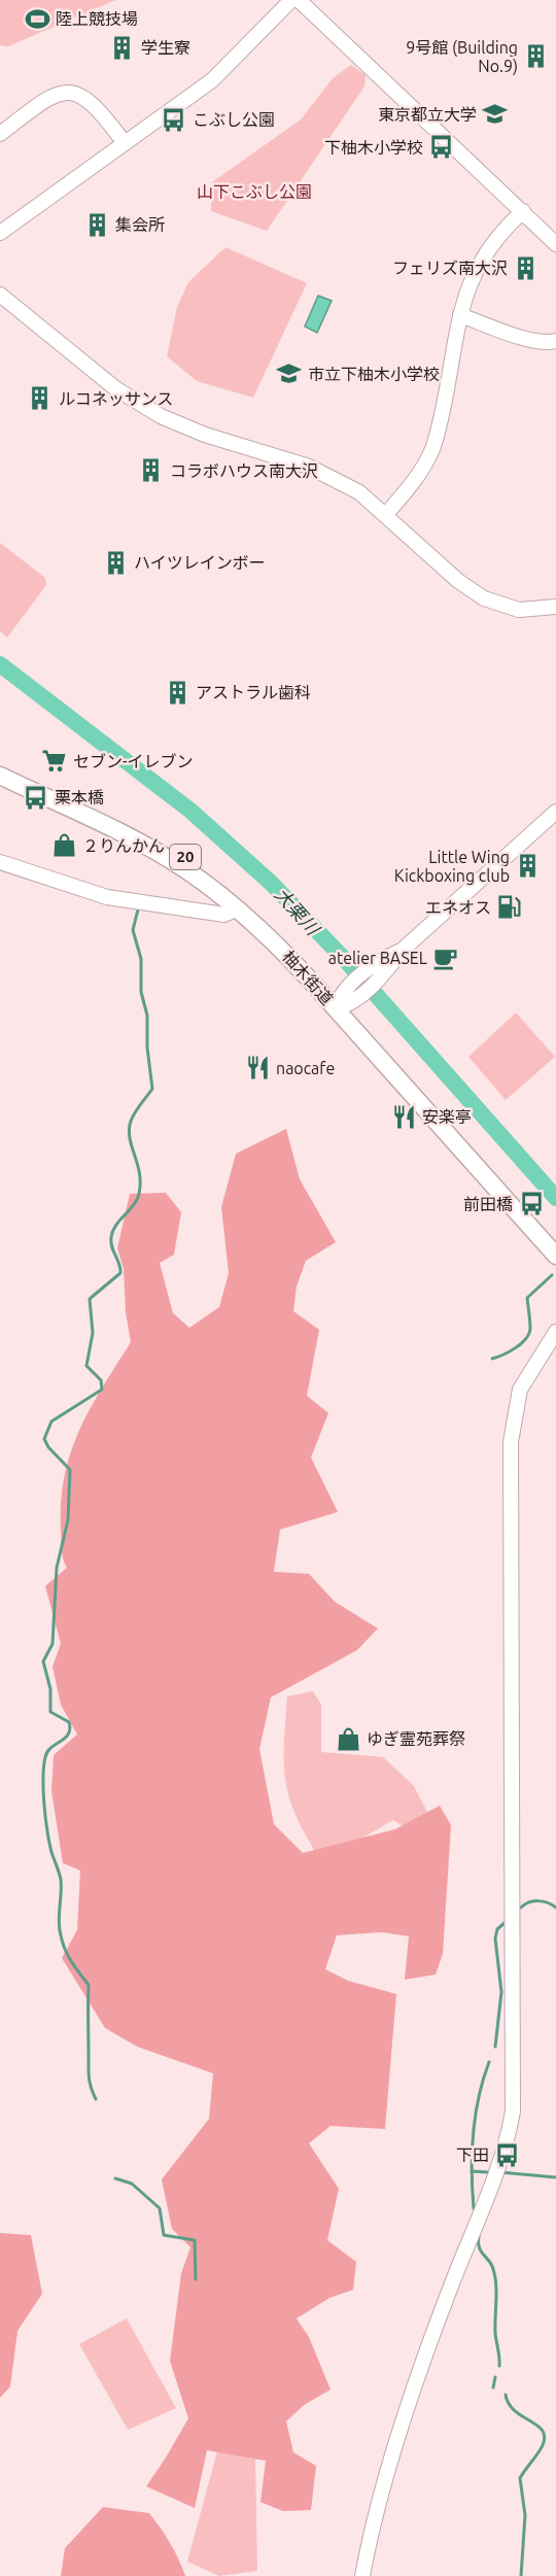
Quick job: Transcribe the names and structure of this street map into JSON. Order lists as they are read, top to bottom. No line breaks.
{"streets":{"main road":["20","柚木街道"]},"water":["大栗川"],"parks":["山下こぶし公園"],"places":{"sports":["陸上競技場"],"building":["学生寮","9号館 (Building No.9)","集会所","フェリズ南大沢","ルコネッサンス","コラボハウス南大沢","ハイツレインボー","アストラル歯科","Little Wing Kickboxing club"],"school or university":["東京都立大学","市立下柚木小学校"],"bus stop":["こぶし公園","下柚木小学校","栗本橋","前田橋","下田"],"supermarket":["セブン-イレブン"],"shop":["２りんかん","ゆぎ霊苑葬祭"],"fuel station":["エネオス"],"cafe":["atelier BASEL"],"restaurant":["naocafe","安楽亭"]}}
